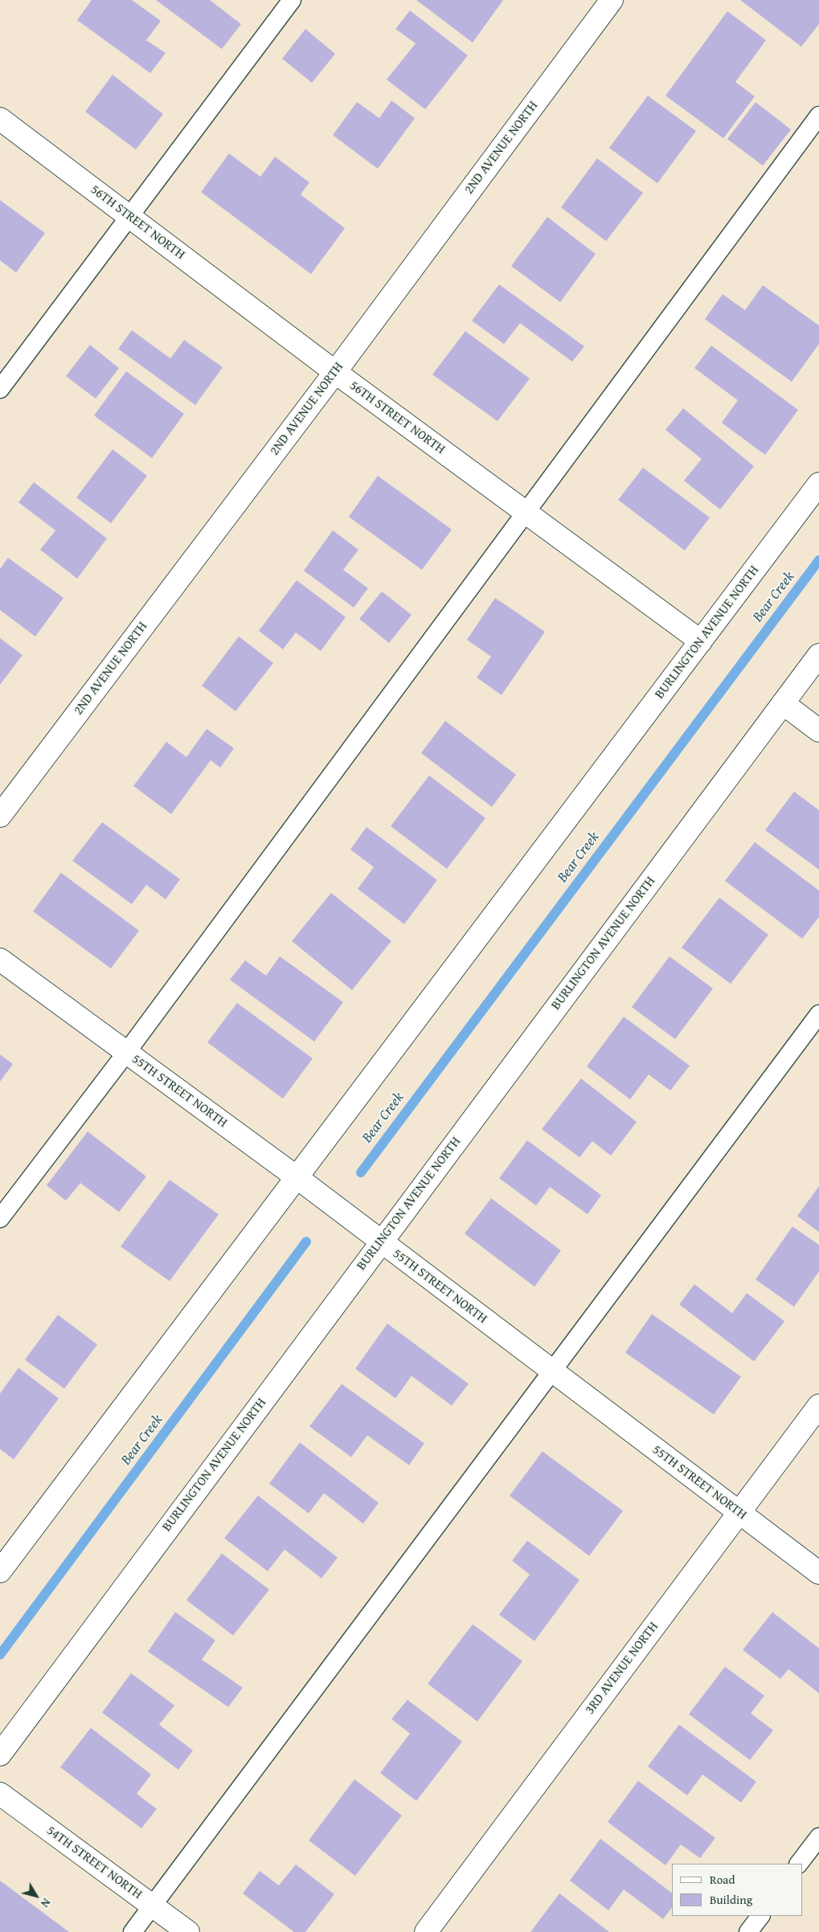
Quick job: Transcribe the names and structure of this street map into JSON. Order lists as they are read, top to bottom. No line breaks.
{"streets":{"street":["2ND AVENUE NORTH","56TH STREET NORTH","BURLINGTON AVENUE NORTH","55TH STREET NORTH","3RD AVENUE NORTH","54TH STREET NORTH"]},"crossings":[["2ND AVENUE NORTH","56TH STREET NORTH"],["56TH STREET NORTH","BURLINGTON AVENUE NORTH"],["BURLINGTON AVENUE NORTH","55TH STREET NORTH"],["55TH STREET NORTH","3RD AVENUE NORTH"]],"water":["Bear Creek"],"legend":["Road","Building"],"north":"bottom right"}
